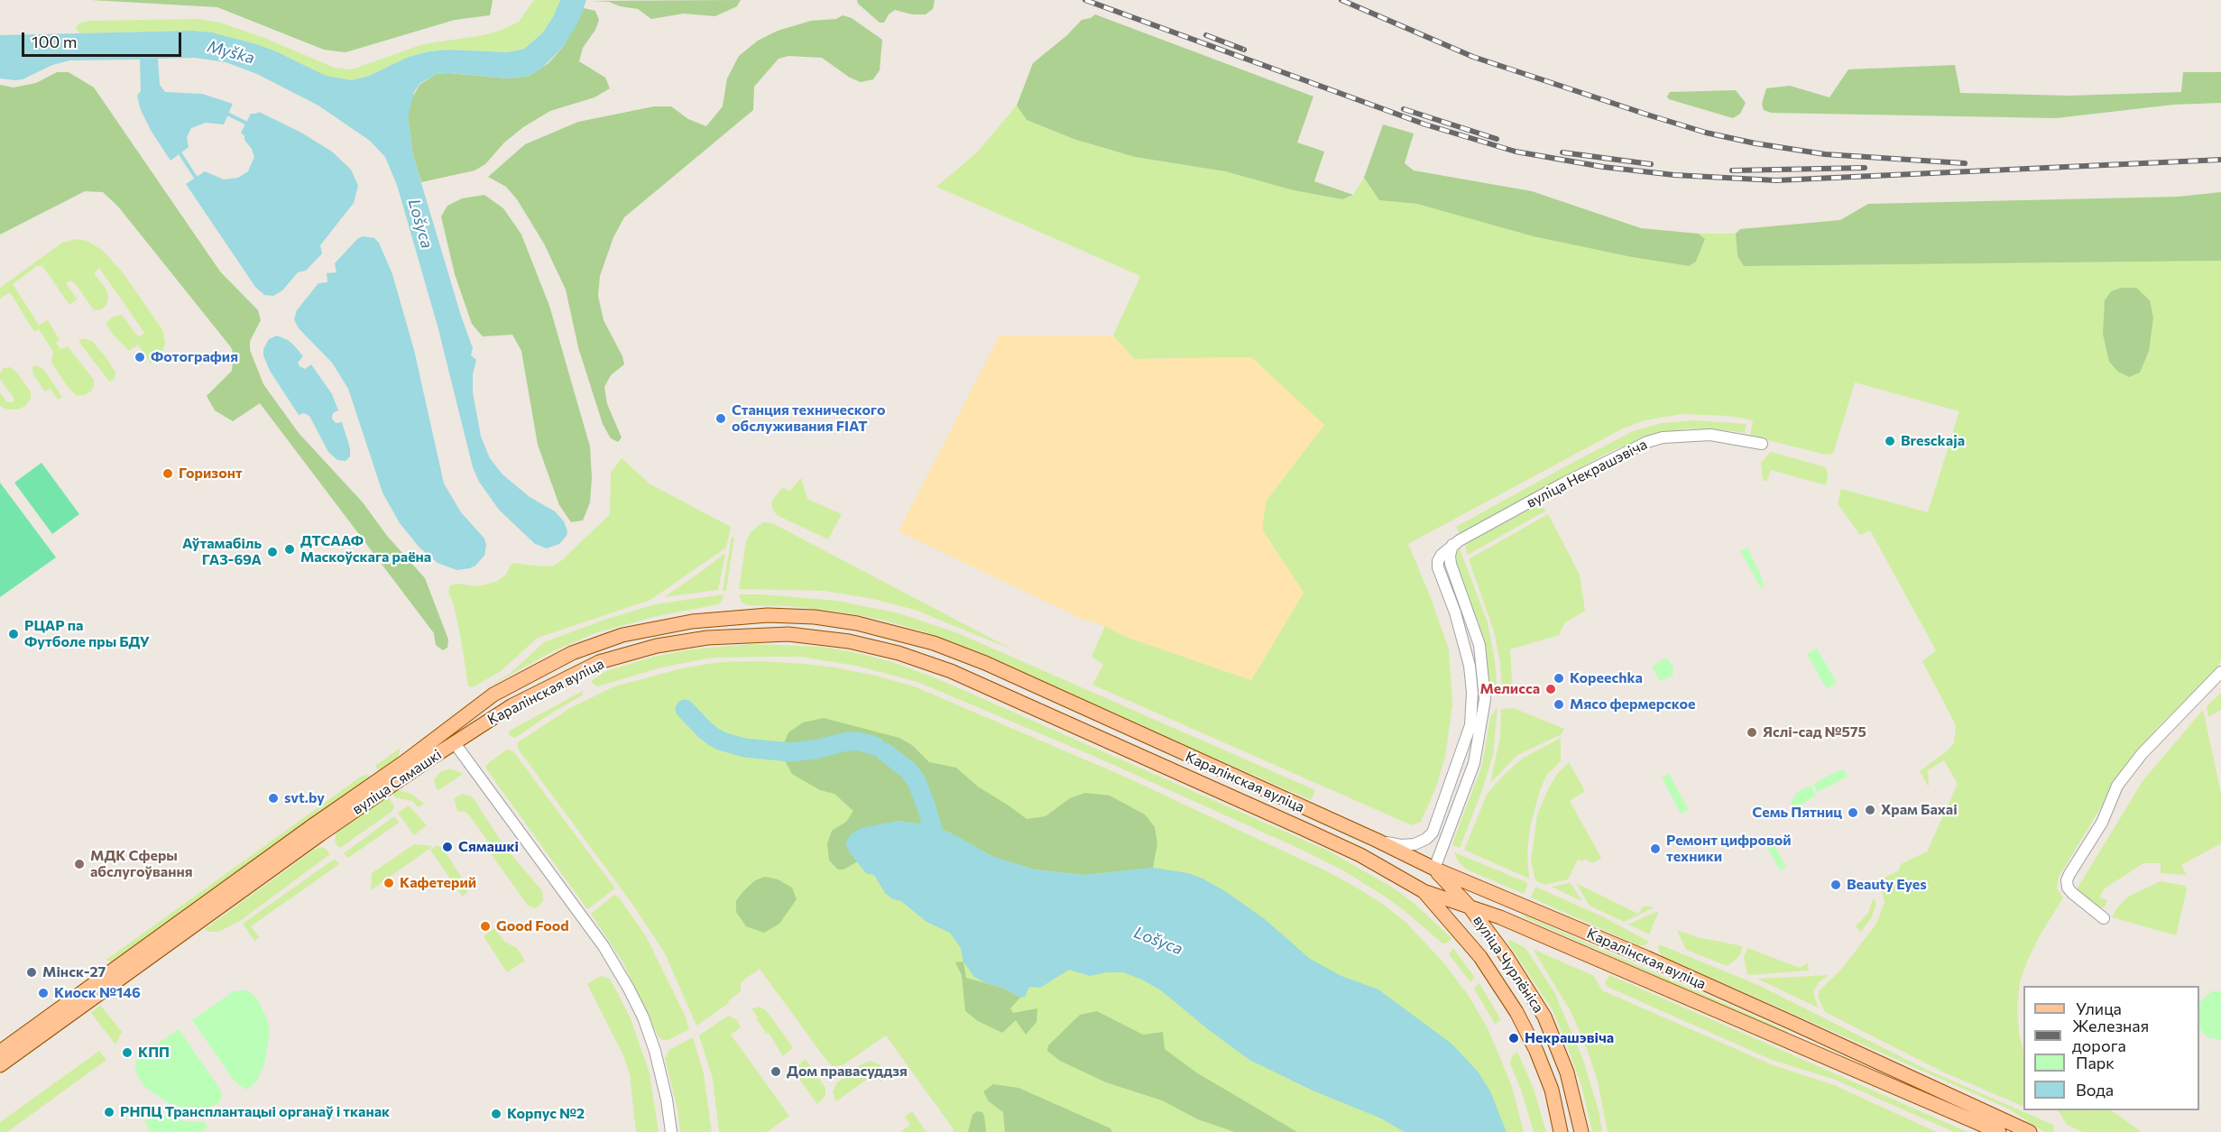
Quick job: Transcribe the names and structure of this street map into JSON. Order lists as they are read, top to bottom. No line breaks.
{"streets":{"main road":["Каралінская вуліца","вуліца Сямашкі","вуліца Чурлёніса"],"street":["вуліца Некрашэвіча"]},"crossings":[["вуліца Некрашэвіча","Каралінская вуліца"],["Каралінская вуліца","вуліца Сямашкі"],["Каралінская вуліца","вуліца Чурлёніса"]],"water":["Муška","Lošyca"],"places":["Фотография","Станция технического обслуживания FIAT","Bresckaja","Горизонт","ДТСААФ Маскоўскага раёна","Аўтамабіль ГАЗ-69А","РЦАР па Футболе пры БДУ","Kopeechka","Мелисса","Мясо фермерское","Яслі-сад №575","svt.by","Храм Бахаі","Семь Пятниц","Сямашкі","Ремонт цифровой техники","МДК Сферы абслугоўвання","Кафетерий","Beauty Eyes","Good Food","Мінск-27","Киоск №146","Некрашэвіча","КПП","Дом правасуддзя","РНПЦ Трансплантацыі органаў і тканак","Корпус №2"],"legend":["Улица","Железная дорога","Парк","Вода"],"scale_bar":"100 m"}
